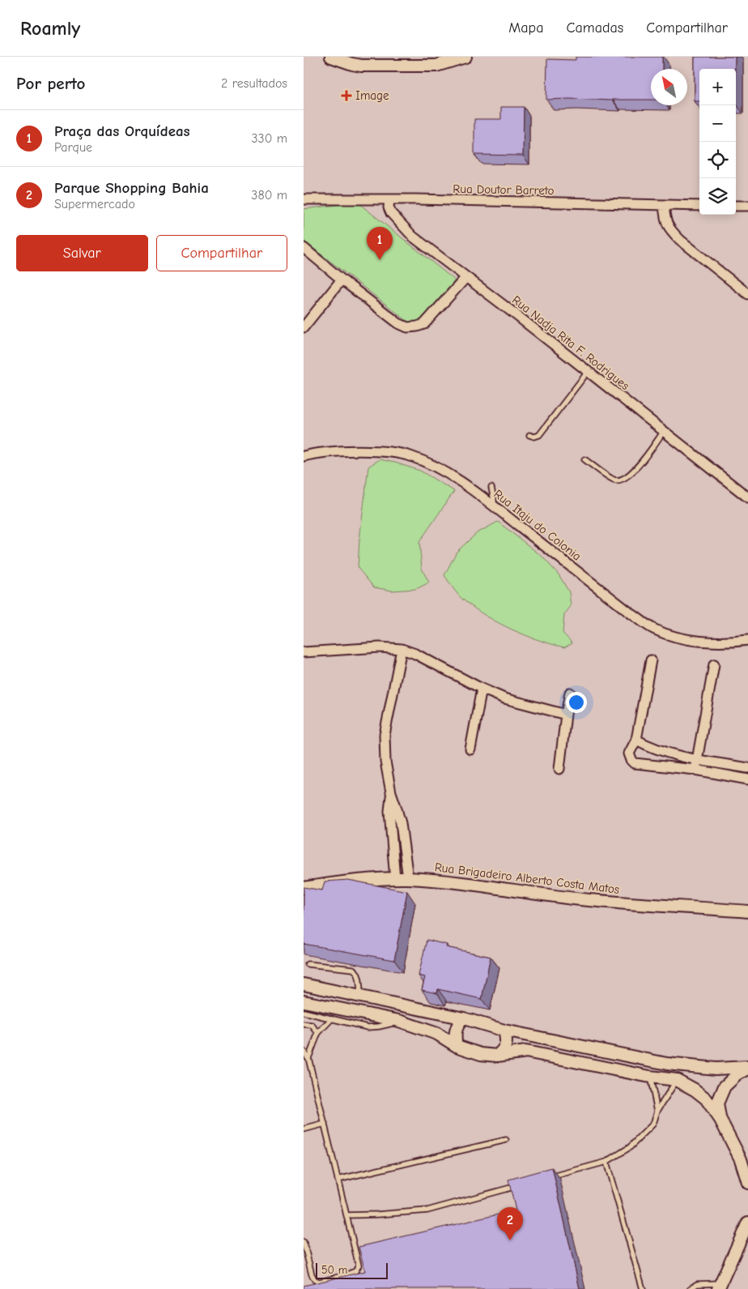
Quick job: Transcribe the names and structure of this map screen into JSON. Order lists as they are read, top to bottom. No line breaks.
{"streets":{"street":["Rua Doutor Barreto","Rua Nadja Rita F. Rodrigues","Rua Itaju do Colonia","Rua Brigadeiro Alberto Costa Matos"]},"crossings":[["Rua Doutor Barreto","Rua Nadja Rita F. Rodrigues"]],"places":{"health":["Image"]},"scale_bar":"50 m","north":"top left","page":{"header":"Roamly","nav":["Mapa","Camadas","Compartilhar"],"heading":["Por perto","2 resultados"],"map_buttons":["+","−"],"list":[{"mark":"1","name":"Praça das Orquídeas","note":"Parque","value":"330 m"},{"mark":"2","name":"Parque Shopping Bahia","note":"Supermercado","value":"380 m"}],"buttons":["Salvar","Compartilhar"],"pins":["1","2"],"scale":"50 m"}}
